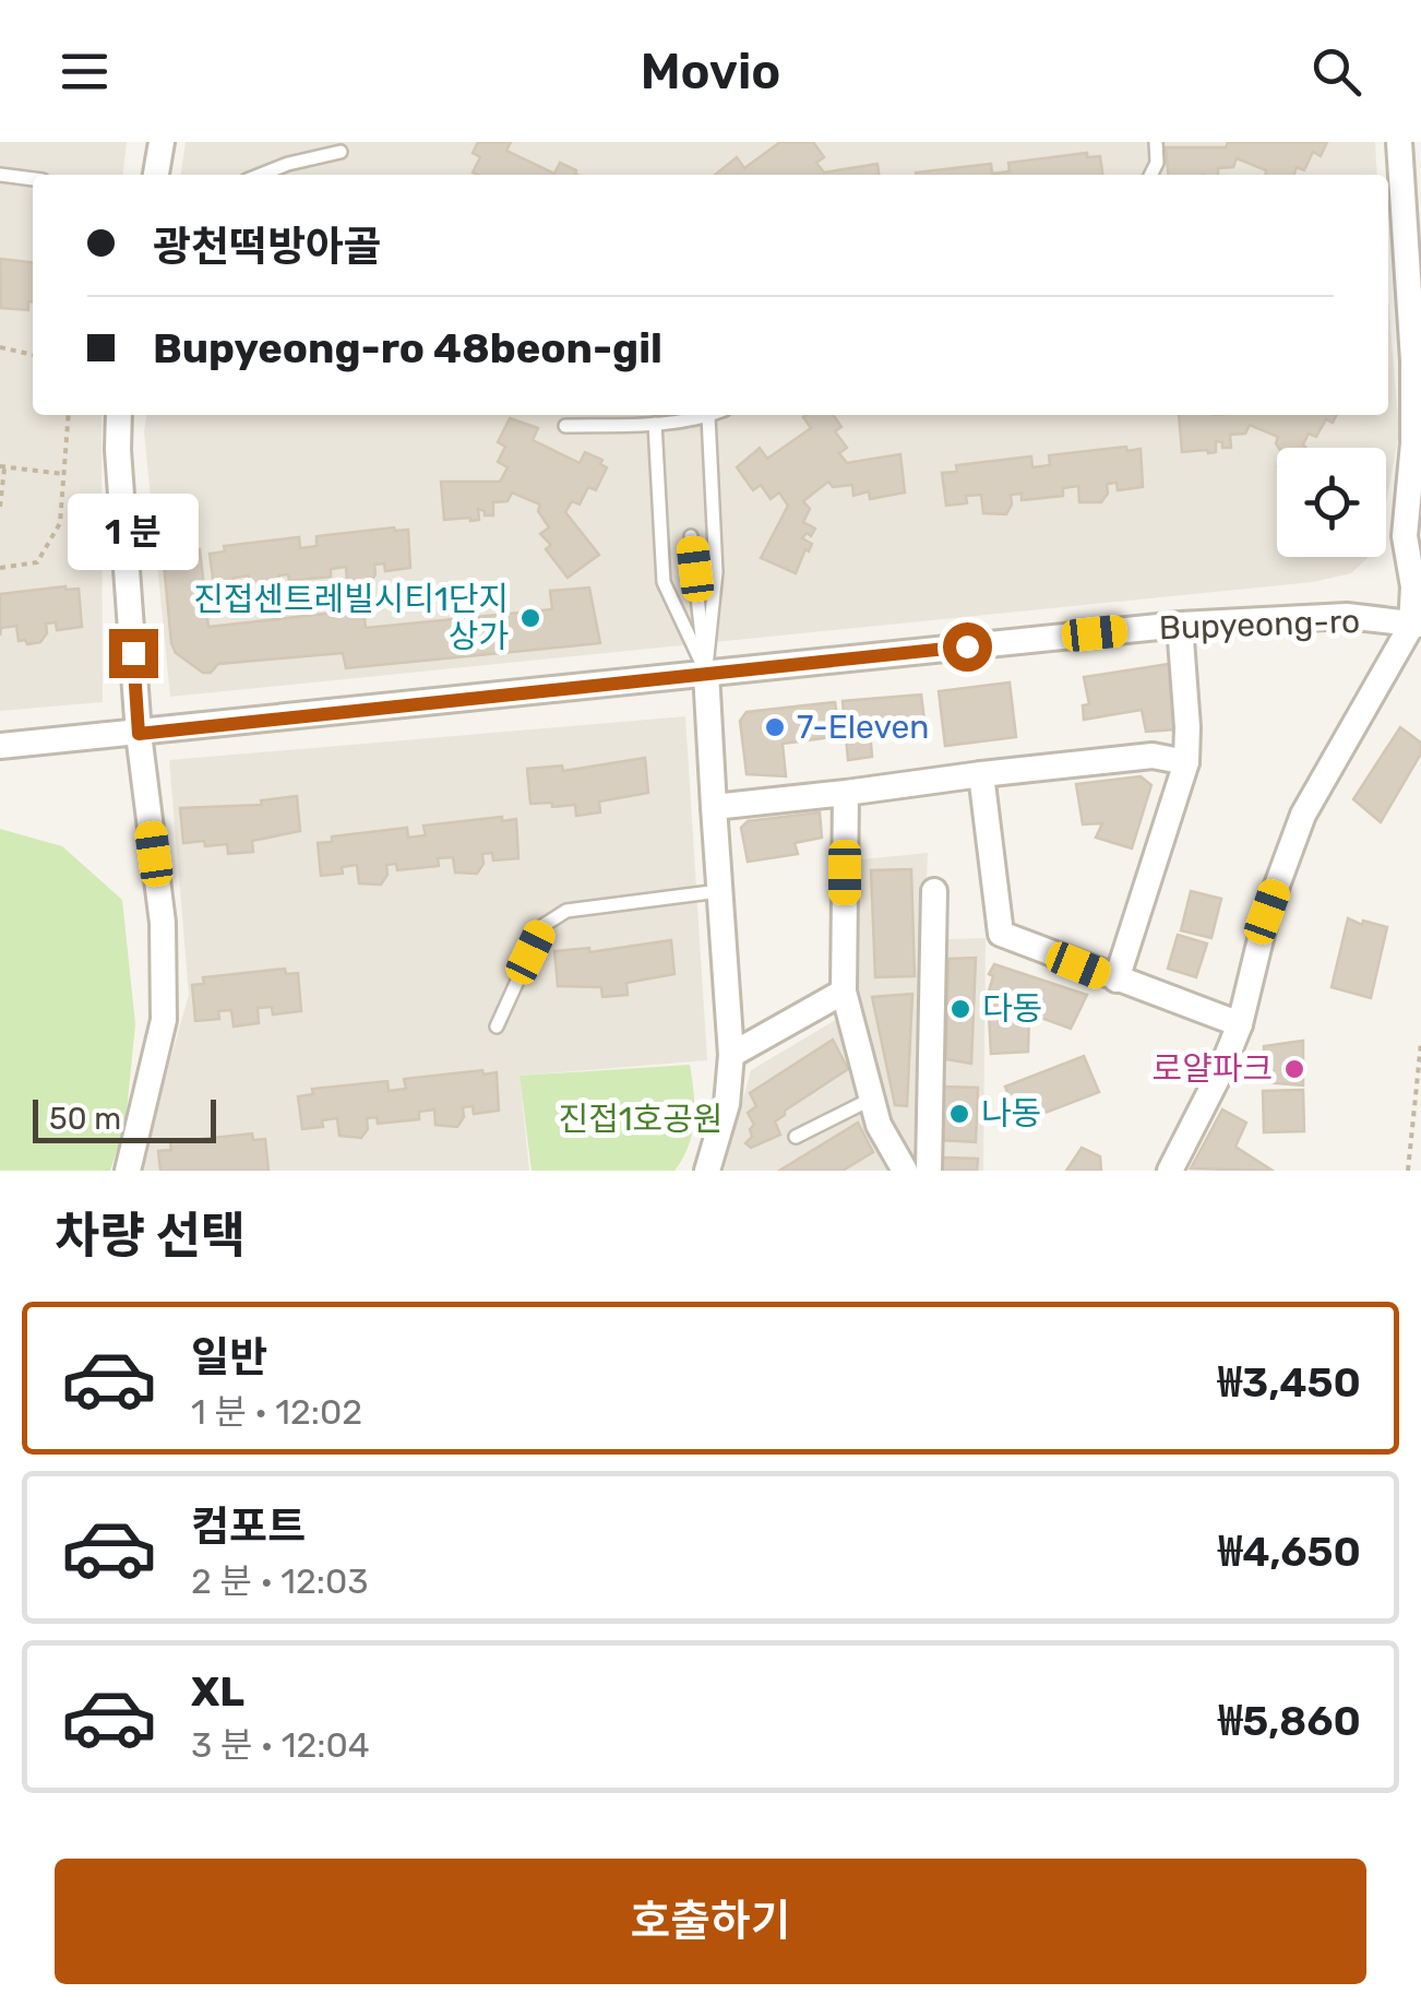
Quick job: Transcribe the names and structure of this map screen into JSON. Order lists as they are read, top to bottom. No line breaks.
{"streets":{"street":["Bupyeong-ro"]},"parks":["진접1호공원"],"places":["진접센트레빌시티1단지 상가","7-Eleven","다동","로얄파크","나동"],"scale_bar":"50 m","page":{"header":"Movio","banner":["광천떡방아골","Bupyeong-ro 48beon-gil"],"bubble":"1 분","scale":"50 m","heading":"차량 선택","list":[{"name":"일반","note":"1 분 · 12:02","value":"₩3,450"},{"name":"컴포트","note":"2 분 · 12:03","value":"₩4,650"},{"name":"XL","note":"3 분 · 12:04","value":"₩5,860"}],"buttons":"호출하기"}}
